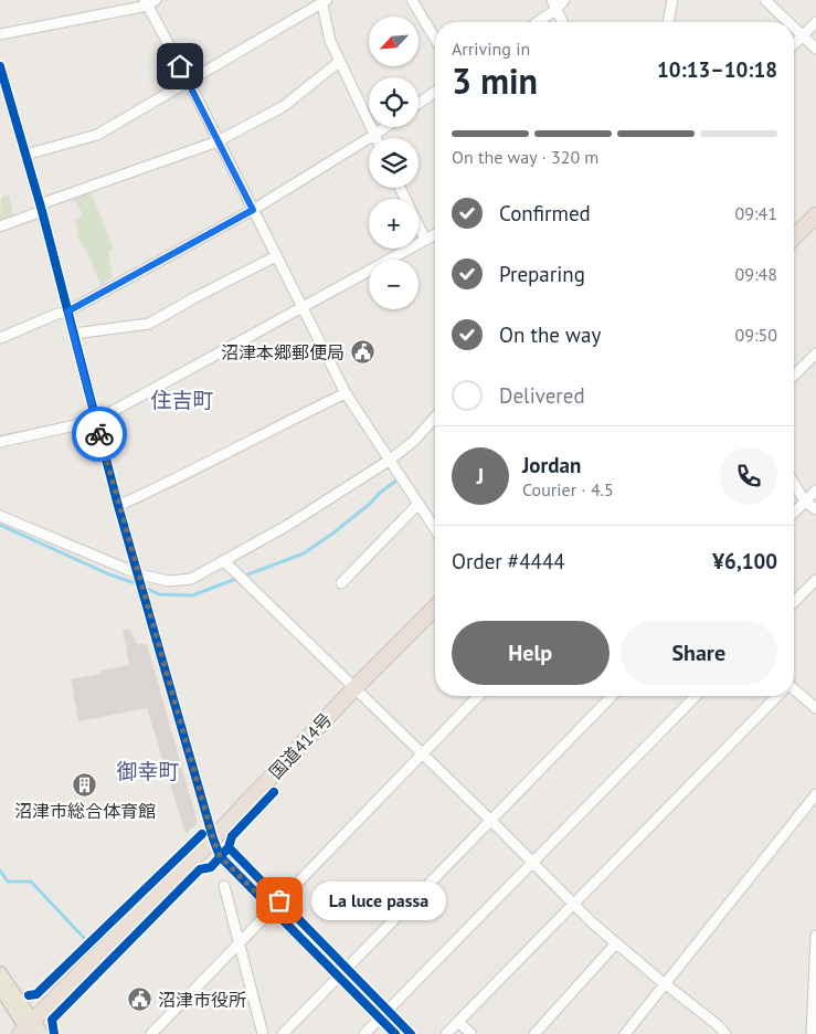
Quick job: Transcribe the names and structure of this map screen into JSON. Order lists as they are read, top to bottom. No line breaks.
{"streets":{"highway":["国道414号"]},"districts":["住吉町","御幸町"],"places":{"public building":["沼津本郷郵便局","沼津市役所"],"building":["沼津市総合体育館"],"other":["La luce passa"]},"north":"bottom left","page":{"map_buttons":["+","−"],"heading":["3 min","Arriving in","10:13–10:18"],"panel":["Jordan","Courier · 4.5","Order #4444","¥6,100"],"bar":"On the way · 320 m","list":[["Confirmed","09:41"],["Preparing","09:48"],["On the way","09:50"],"Delivered"],"round":"J","buttons":["Help","Share"],"bubble":"La luce passa"}}
